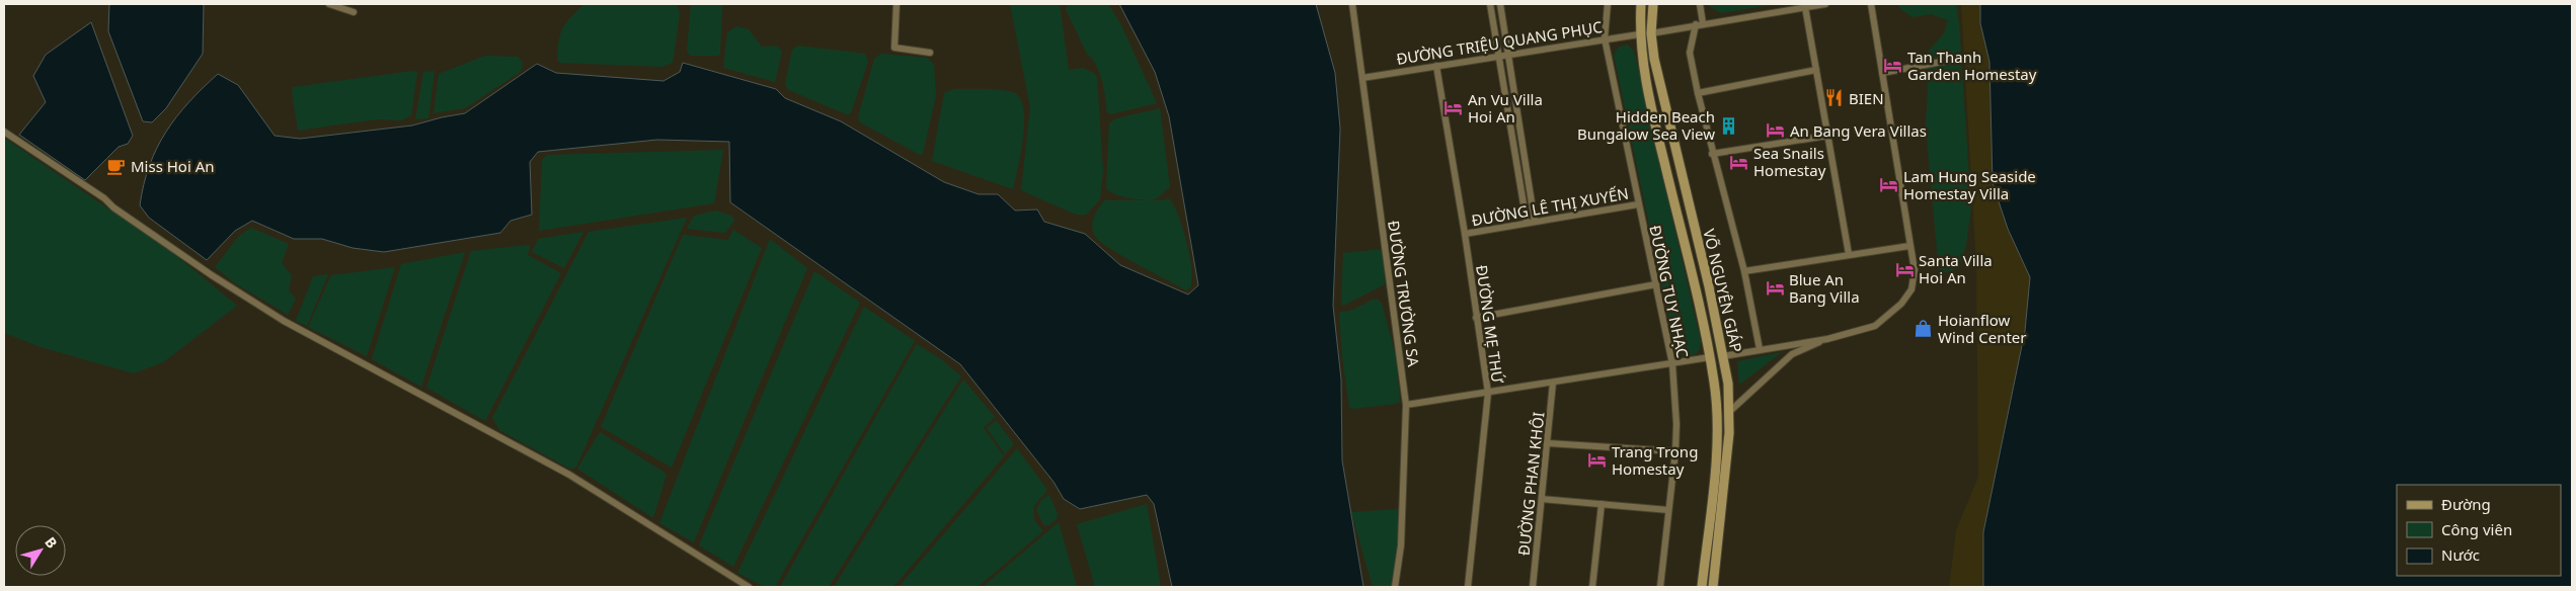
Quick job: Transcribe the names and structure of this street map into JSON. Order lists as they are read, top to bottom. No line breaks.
{"streets":{"main road":["VÕ NGUYÊN GIÁP"],"street":["ĐƯỜNG TRIỆU QUANG PHỤC","ĐƯỜNG LÊ THỊ XUYẾN","ĐƯỜNG TUY NHẠC","ĐƯỜNG TRƯỜNG SA","ĐƯỜNG MẸ THỨ","ĐƯỜNG PHAN KHÔI"]},"crossings":[["ĐƯỜNG TRIỆU QUANG PHỤC","VÕ NGUYÊN GIÁP"],["ĐƯỜNG TRIỆU QUANG PHỤC","ĐƯỜNG TUY NHẠC"],["ĐƯỜNG TRIỆU QUANG PHỤC","ĐƯỜNG TRƯỜNG SA"],["ĐƯỜNG TRIỆU QUANG PHỤC","ĐƯỜNG MẸ THỨ"],["ĐƯỜNG LÊ THỊ XUYẾN","ĐƯỜNG TUY NHẠC"],["ĐƯỜNG LÊ THỊ XUYẾN","ĐƯỜNG MẸ THỨ"]],"places":{"hotel":["Tan Thanh Garden Homestay","An Vu Villa Hoi An","An Bang Vera Villas","Sea Snails Homestay","Lam Hung Seaside Homestay Villa","Santa Villa Hoi An","Blue An Bang Villa","Trang Trong Homestay"],"restaurant":["BIEN"],"building":["Hidden Beach Bungalow Sea View"],"cafe":["Miss Hoi An"],"shop":["Hoianflow Wind Center"]},"legend":["Đường","Công viên","Nước"],"north":"top right"}
